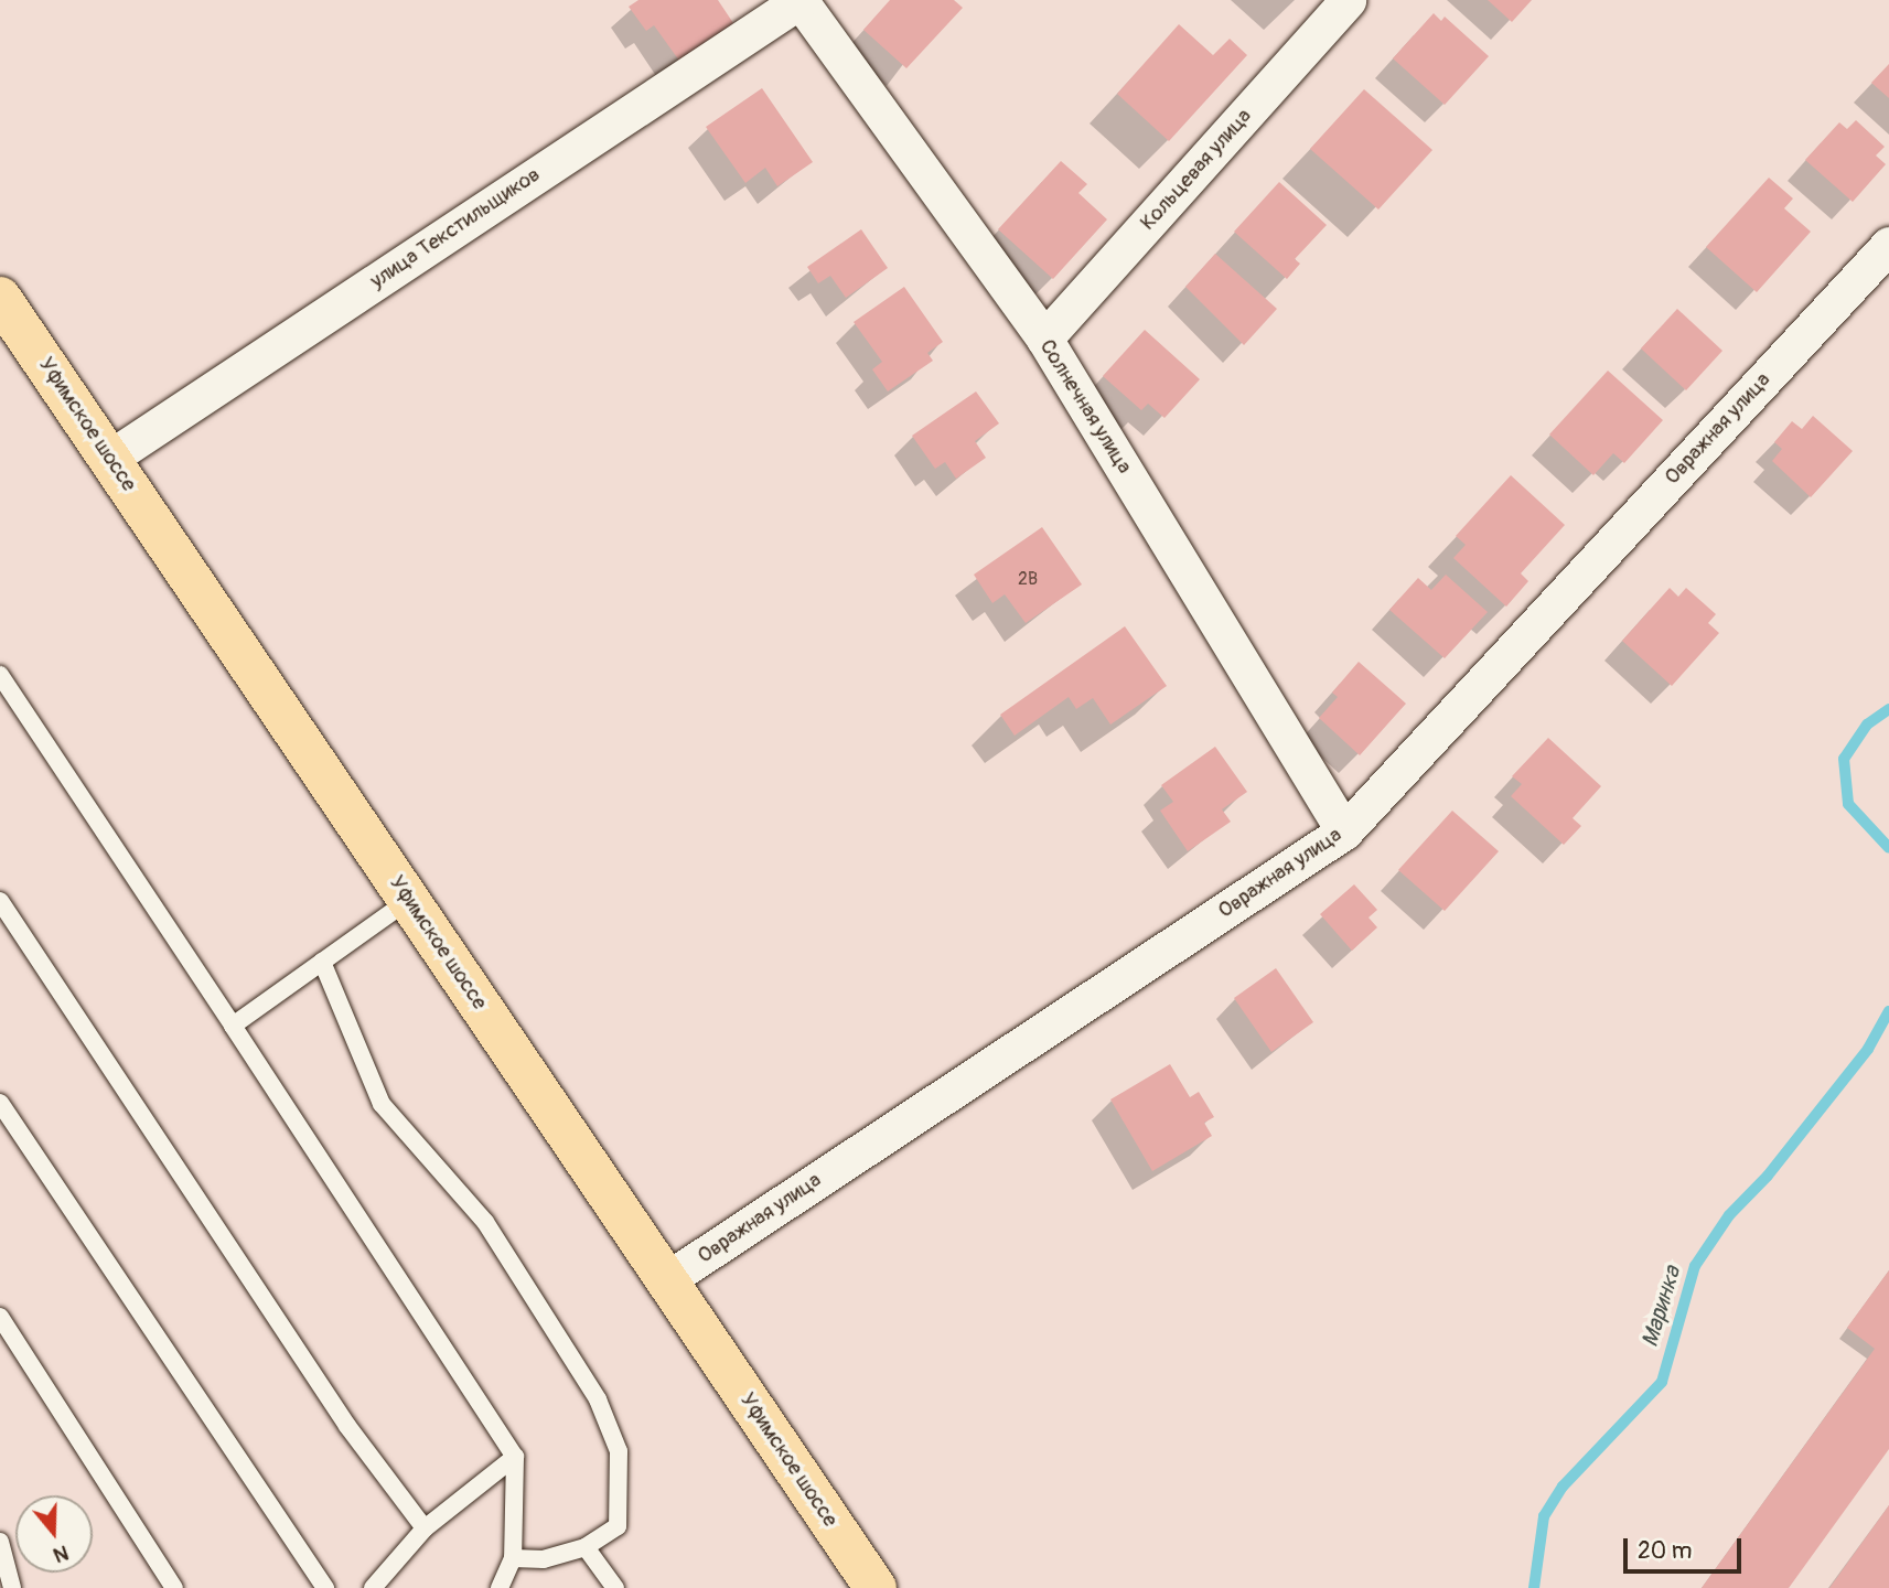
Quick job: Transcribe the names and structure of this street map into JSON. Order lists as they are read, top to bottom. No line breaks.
{"streets":{"main road":["Уфимское шоссе"],"street":["Кольцевая улица","улица Текстильщиков","Солнечная улица","Овражная улица"]},"crossings":[["Кольцевая улица","Солнечная улица"],["улица Текстильщиков","Солнечная улица"],["улица Текстильщиков","Уфимское шоссе"],["Солнечная улица","Овражная улица"],["Уфимское шоссе","Овражная улица"]],"water":["Маринка"],"house_numbers":["2В"],"scale_bar":"20 m","north":"bottom"}
